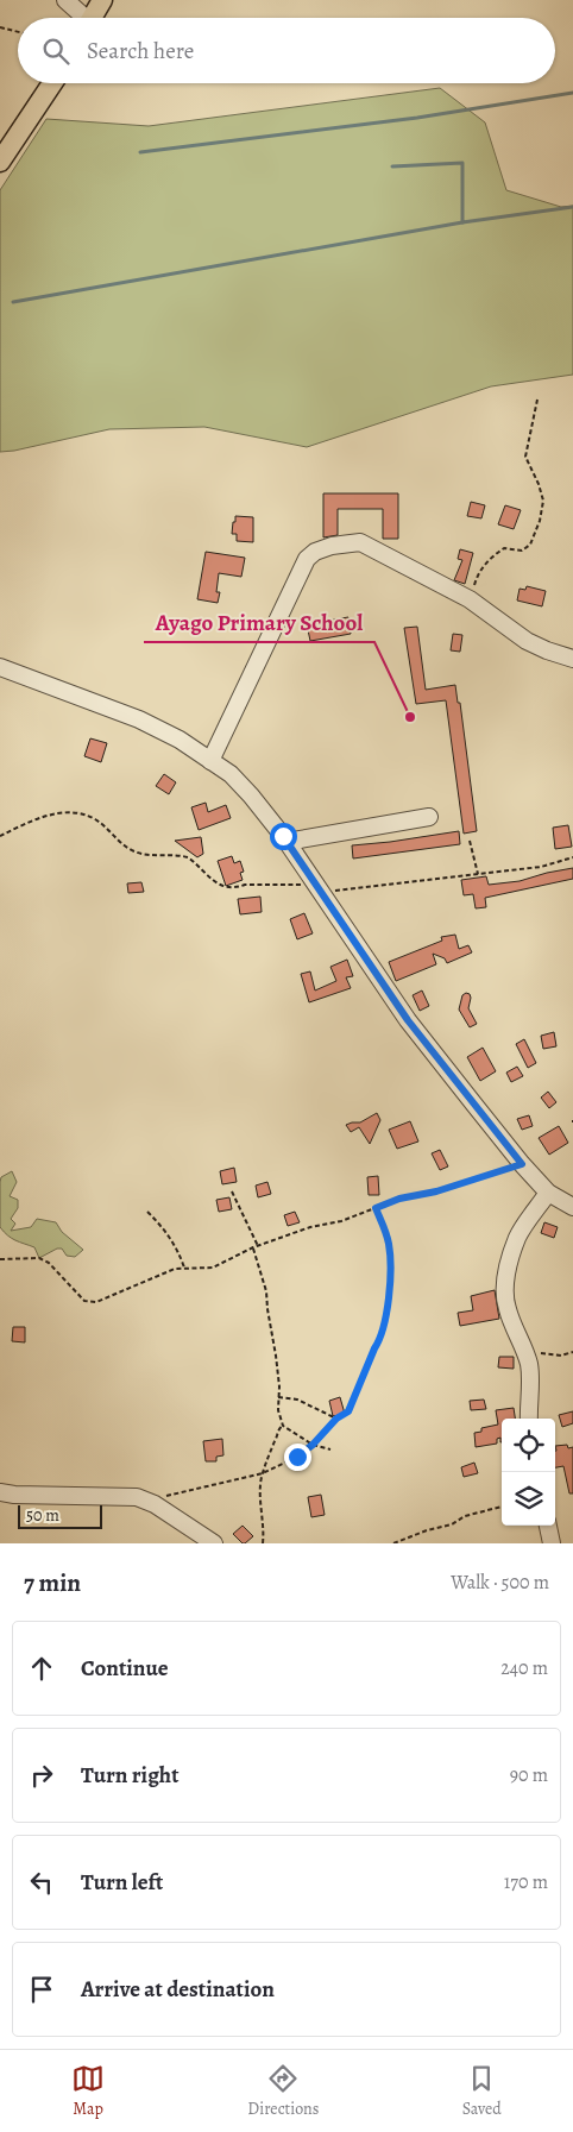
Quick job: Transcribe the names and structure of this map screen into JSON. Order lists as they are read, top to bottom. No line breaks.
{"places":["Ayago Primary School"],"scale_bar":"50 m","page":{"search":"Search here","scale":"50 m","heading":["7 min","Walk · 500 m"],"list":[["Continue","240 m"],["Turn right","90 m"],["Turn left","170 m"],"Arrive at destination"],"nav":["Map","Directions","Saved"]}}
